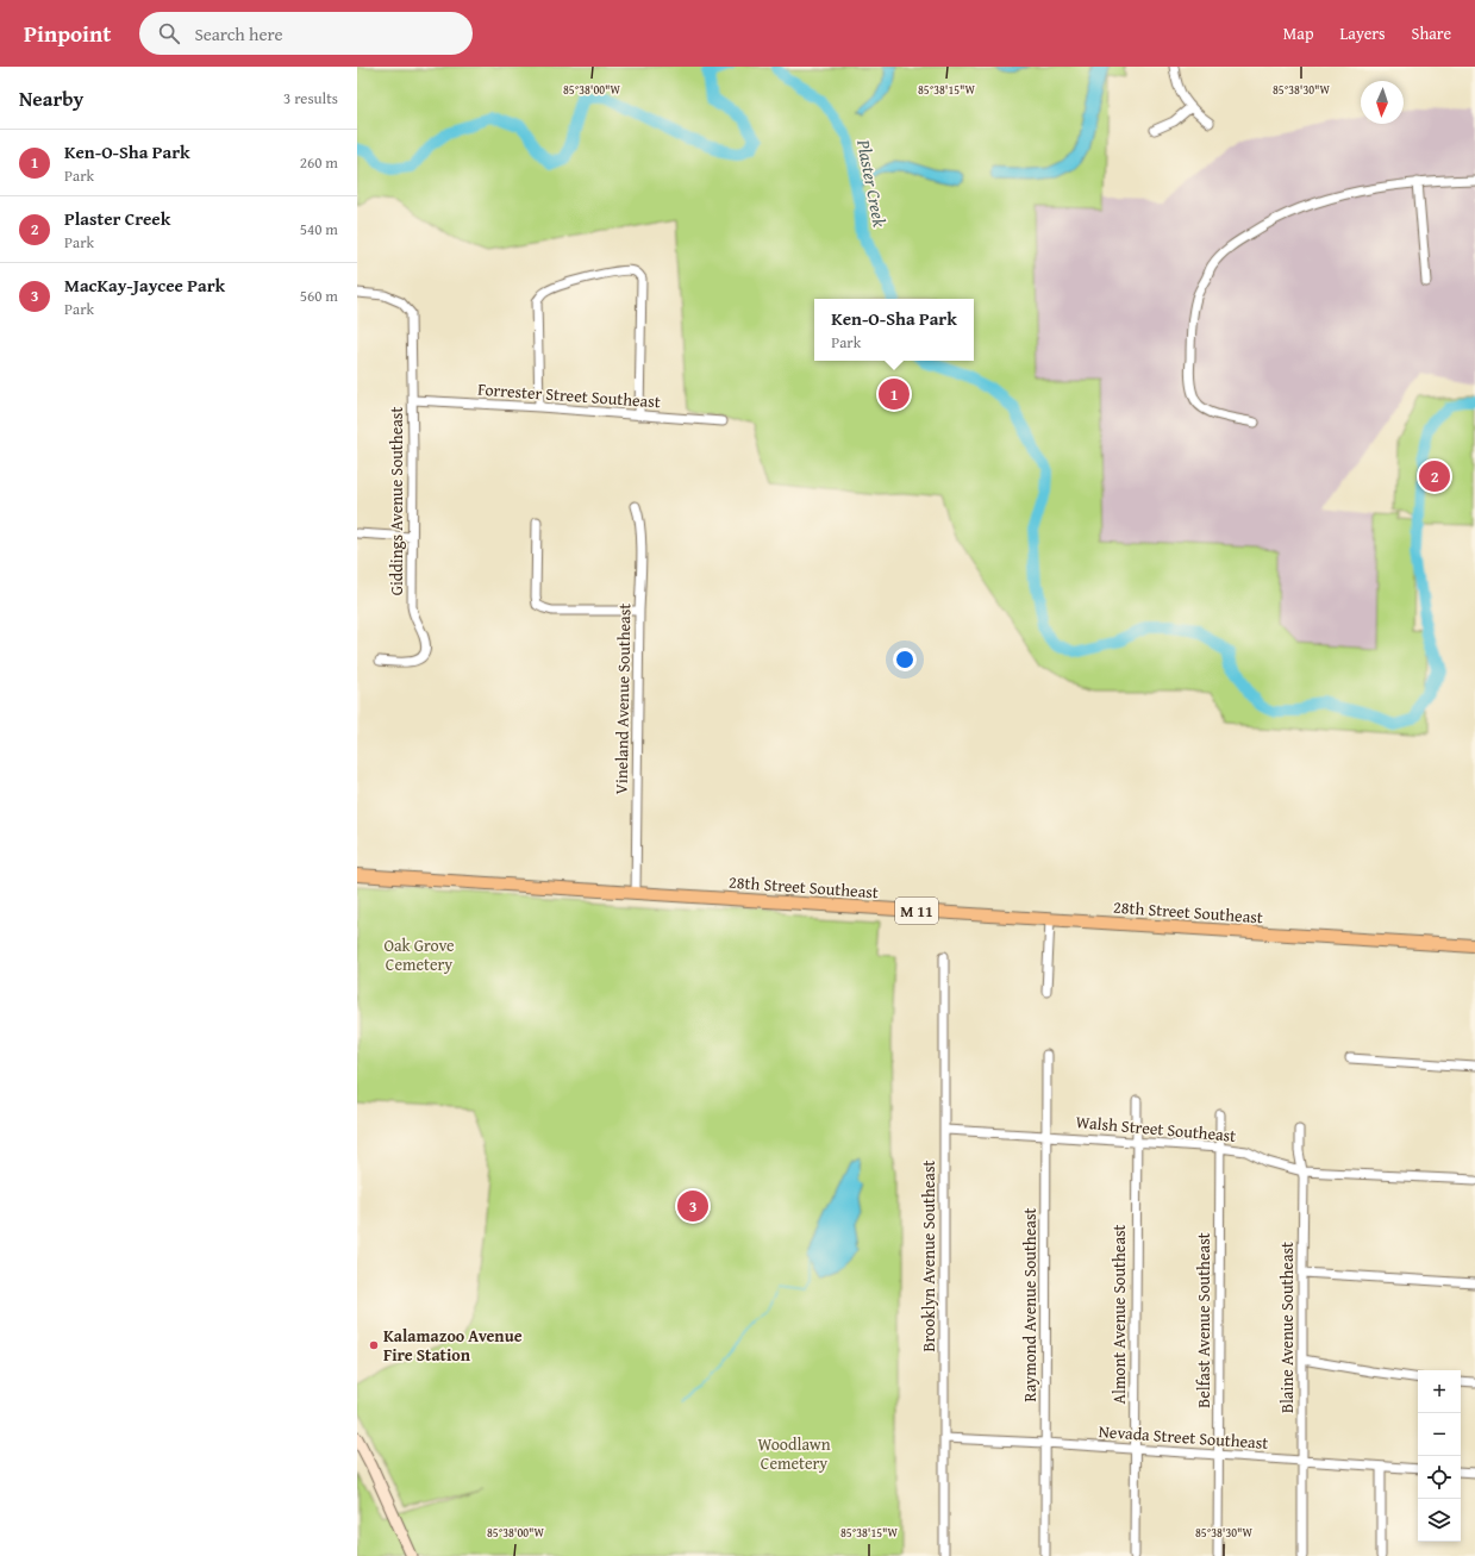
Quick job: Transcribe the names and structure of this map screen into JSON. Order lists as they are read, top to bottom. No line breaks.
{"streets":{"main road":["28th Street Southeast","M 11"],"street":["Forrester Street Southeast","Giddings Avenue Southeast","Vineland Avenue Southeast","Walsh Street Southeast","Brooklyn Avenue Southeast","Raymond Avenue Southeast","Almont Avenue Southeast","Belfast Avenue Southeast","Blaine Avenue Southeast","Nevada Street Southeast"]},"crossings":[["Forrester Street Southeast","Giddings Avenue Southeast"],["Vineland Avenue Southeast","28th Street Southeast"],["Walsh Street Southeast","Brooklyn Avenue Southeast"],["Walsh Street Southeast","Raymond Avenue Southeast"],["Walsh Street Southeast","Almont Avenue Southeast"],["Walsh Street Southeast","Belfast Avenue Southeast"],["Walsh Street Southeast","Blaine Avenue Southeast"],["Brooklyn Avenue Southeast","Nevada Street Southeast"],["Raymond Avenue Southeast","Nevada Street Southeast"],["Almont Avenue Southeast","Nevada Street Southeast"],["Belfast Avenue Southeast","Nevada Street Southeast"],["Blaine Avenue Southeast","Nevada Street Southeast"]],"water":["Plaster Creek"],"parks":["Oak Grove Cemetery","Woodlawn Cemetery"],"places":["Kalamazoo Avenue Fire Station"],"north":"bottom","page":{"header":"Pinpoint","search":"Search here","nav":["Map","Layers","Share"],"heading":["Nearby","3 results"],"list":[{"mark":"1","name":"Ken-O-Sha Park","note":"Park","value":"260 m"},{"mark":"2","name":"Plaster Creek","note":"Park","value":"540 m"},{"mark":"3","name":"MacKay-Jaycee Park","note":"Park","value":"560 m"}],"popup":["Ken-O-Sha Park","Park"],"pins":["1","2","3"],"map_buttons":["+","−"]},"coordinates":["85°38'00\"W","85°38'15\"W","85°38'30\"W"]}
